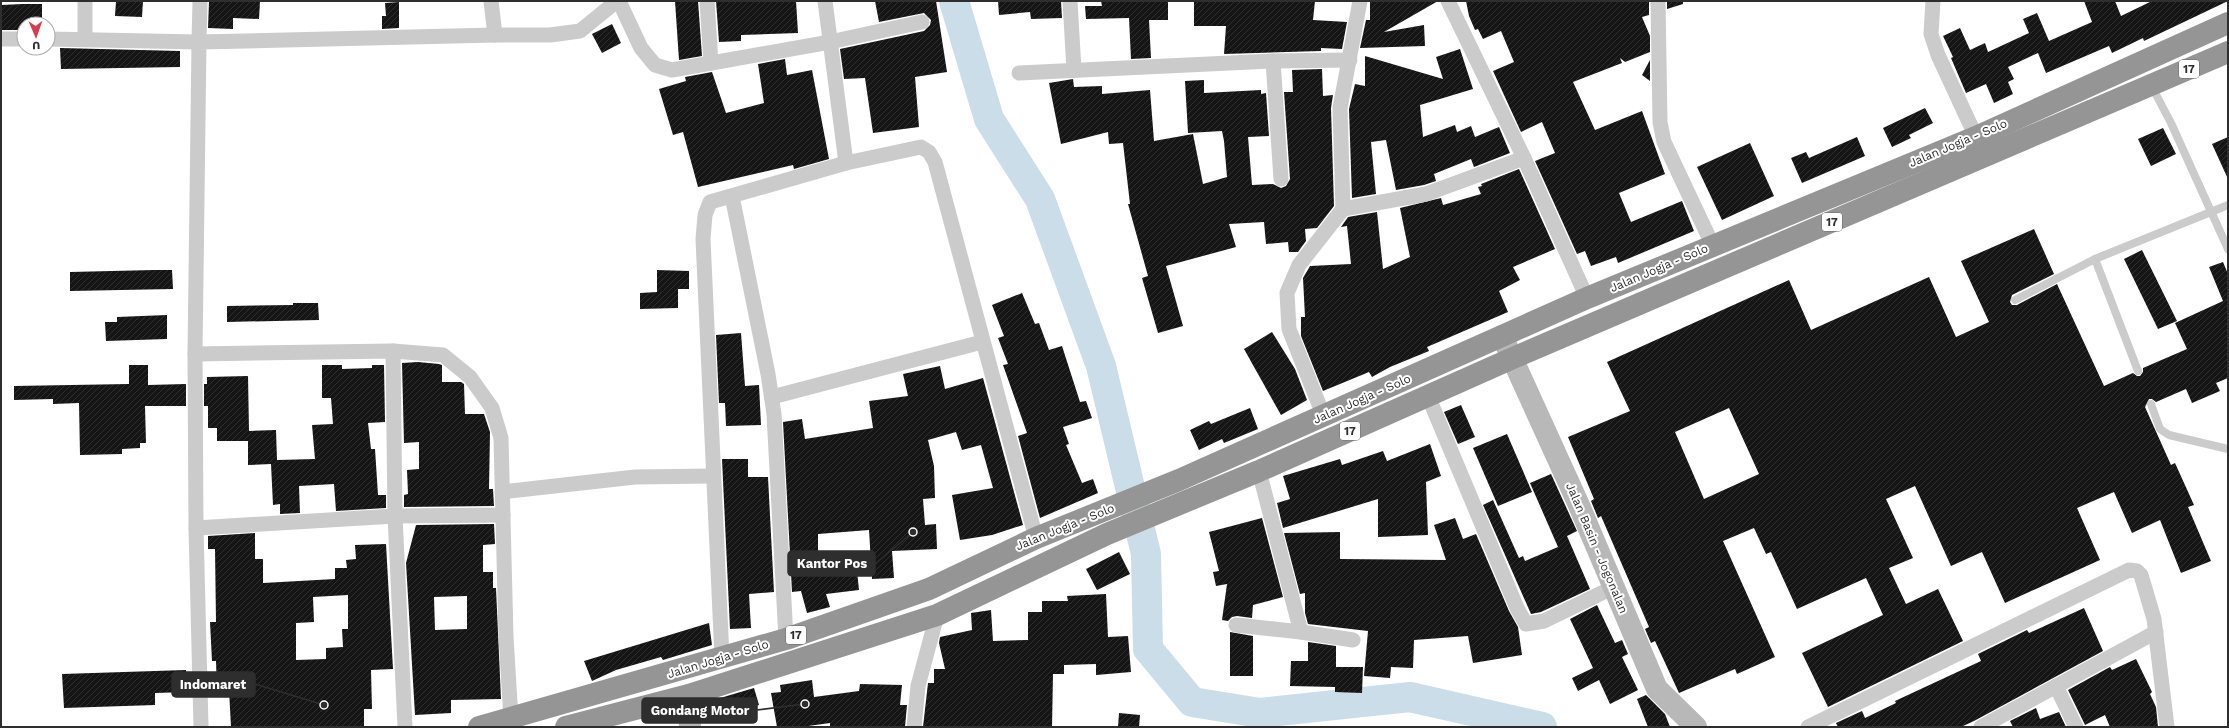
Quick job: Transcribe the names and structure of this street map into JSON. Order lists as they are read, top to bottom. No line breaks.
{"streets":{"highway":["17","Jalan Jogja - Solo"],"main road":["Jalan Basin - Jogonalan"]},"crossings":[["Jalan Jogja - Solo","Jalan Basin - Jogonalan"]],"places":["Kantor Pos","Gondang Motor","Indomaret"],"north":"bottom"}
